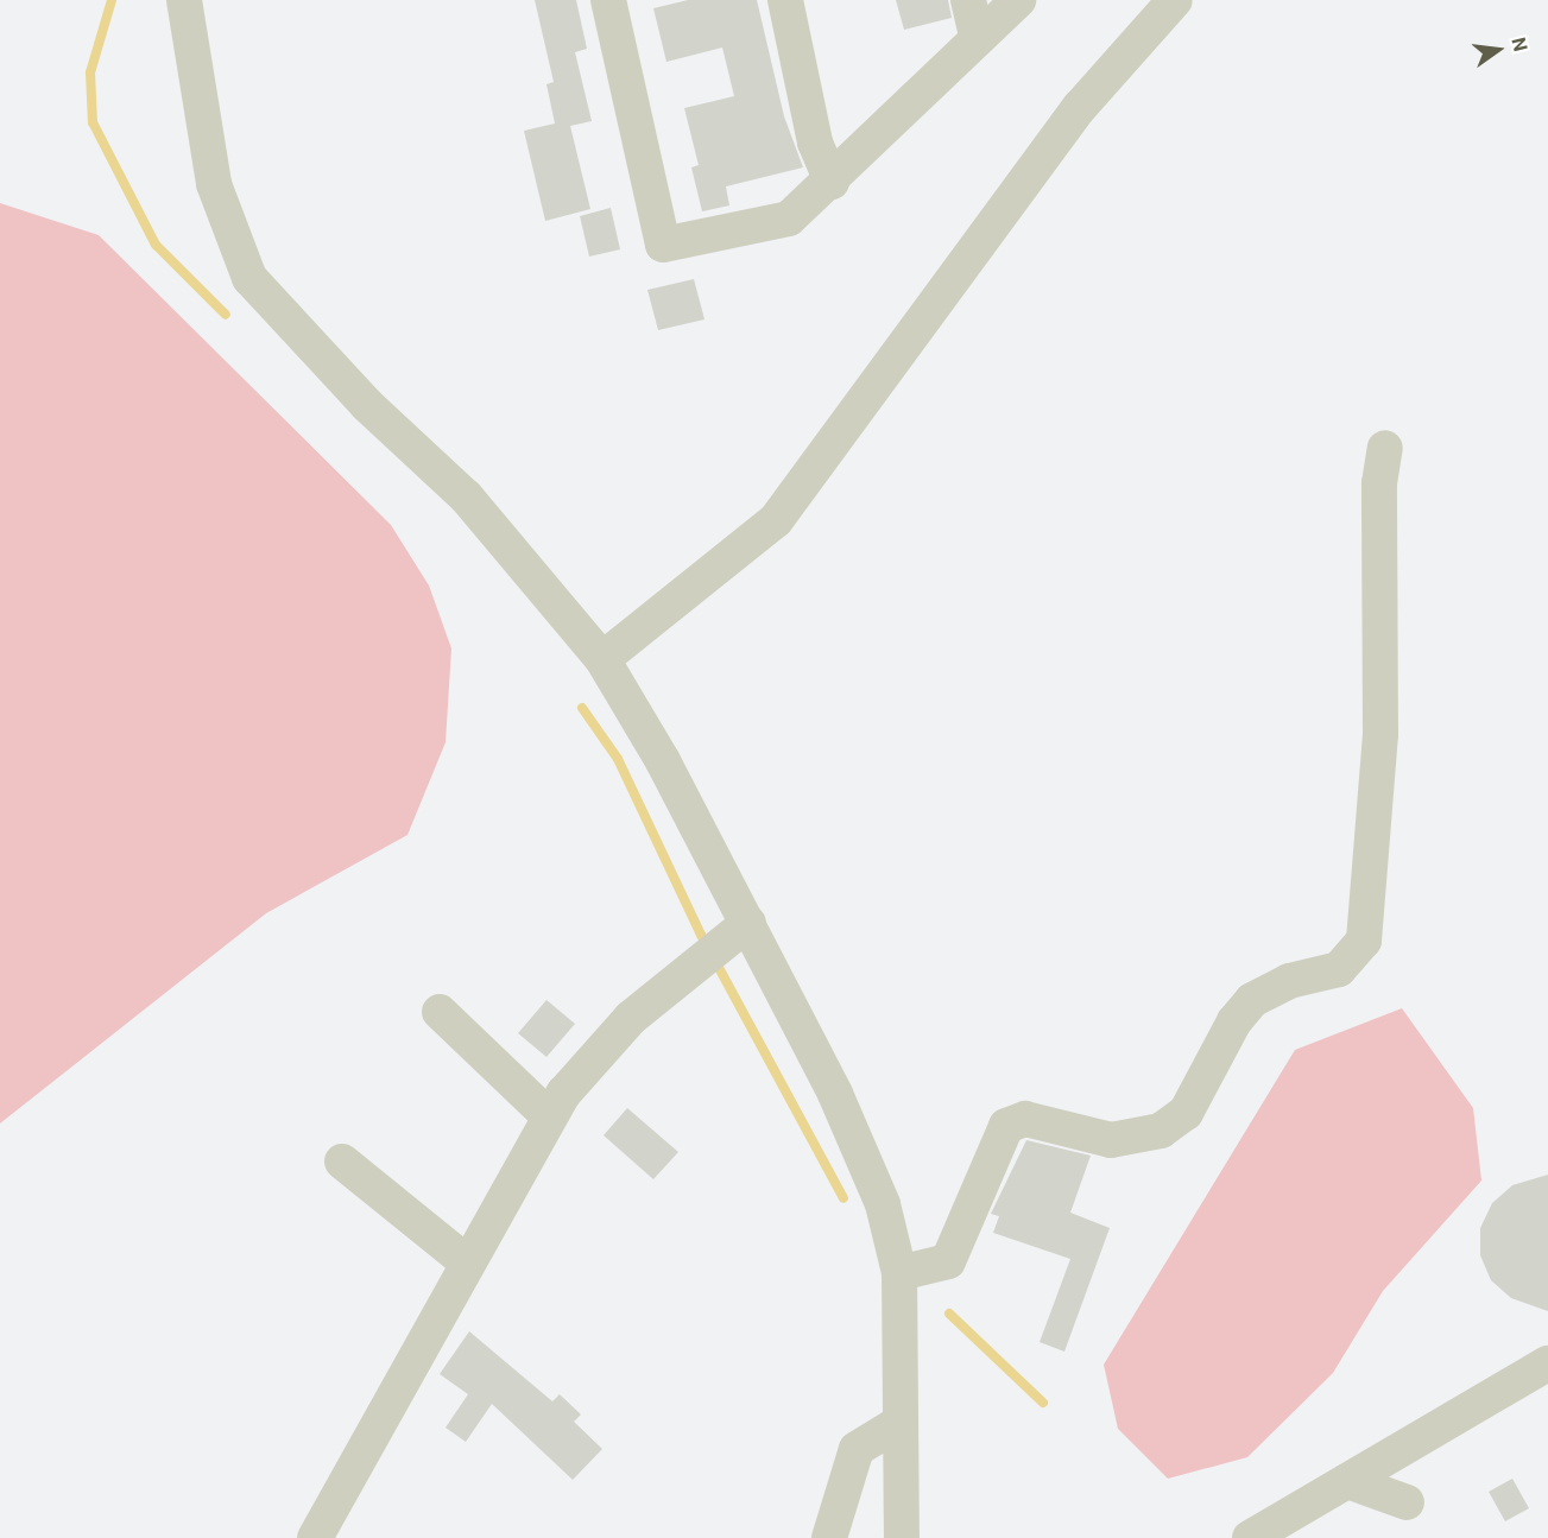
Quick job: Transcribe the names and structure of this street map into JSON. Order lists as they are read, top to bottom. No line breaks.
{"north":"right"}
